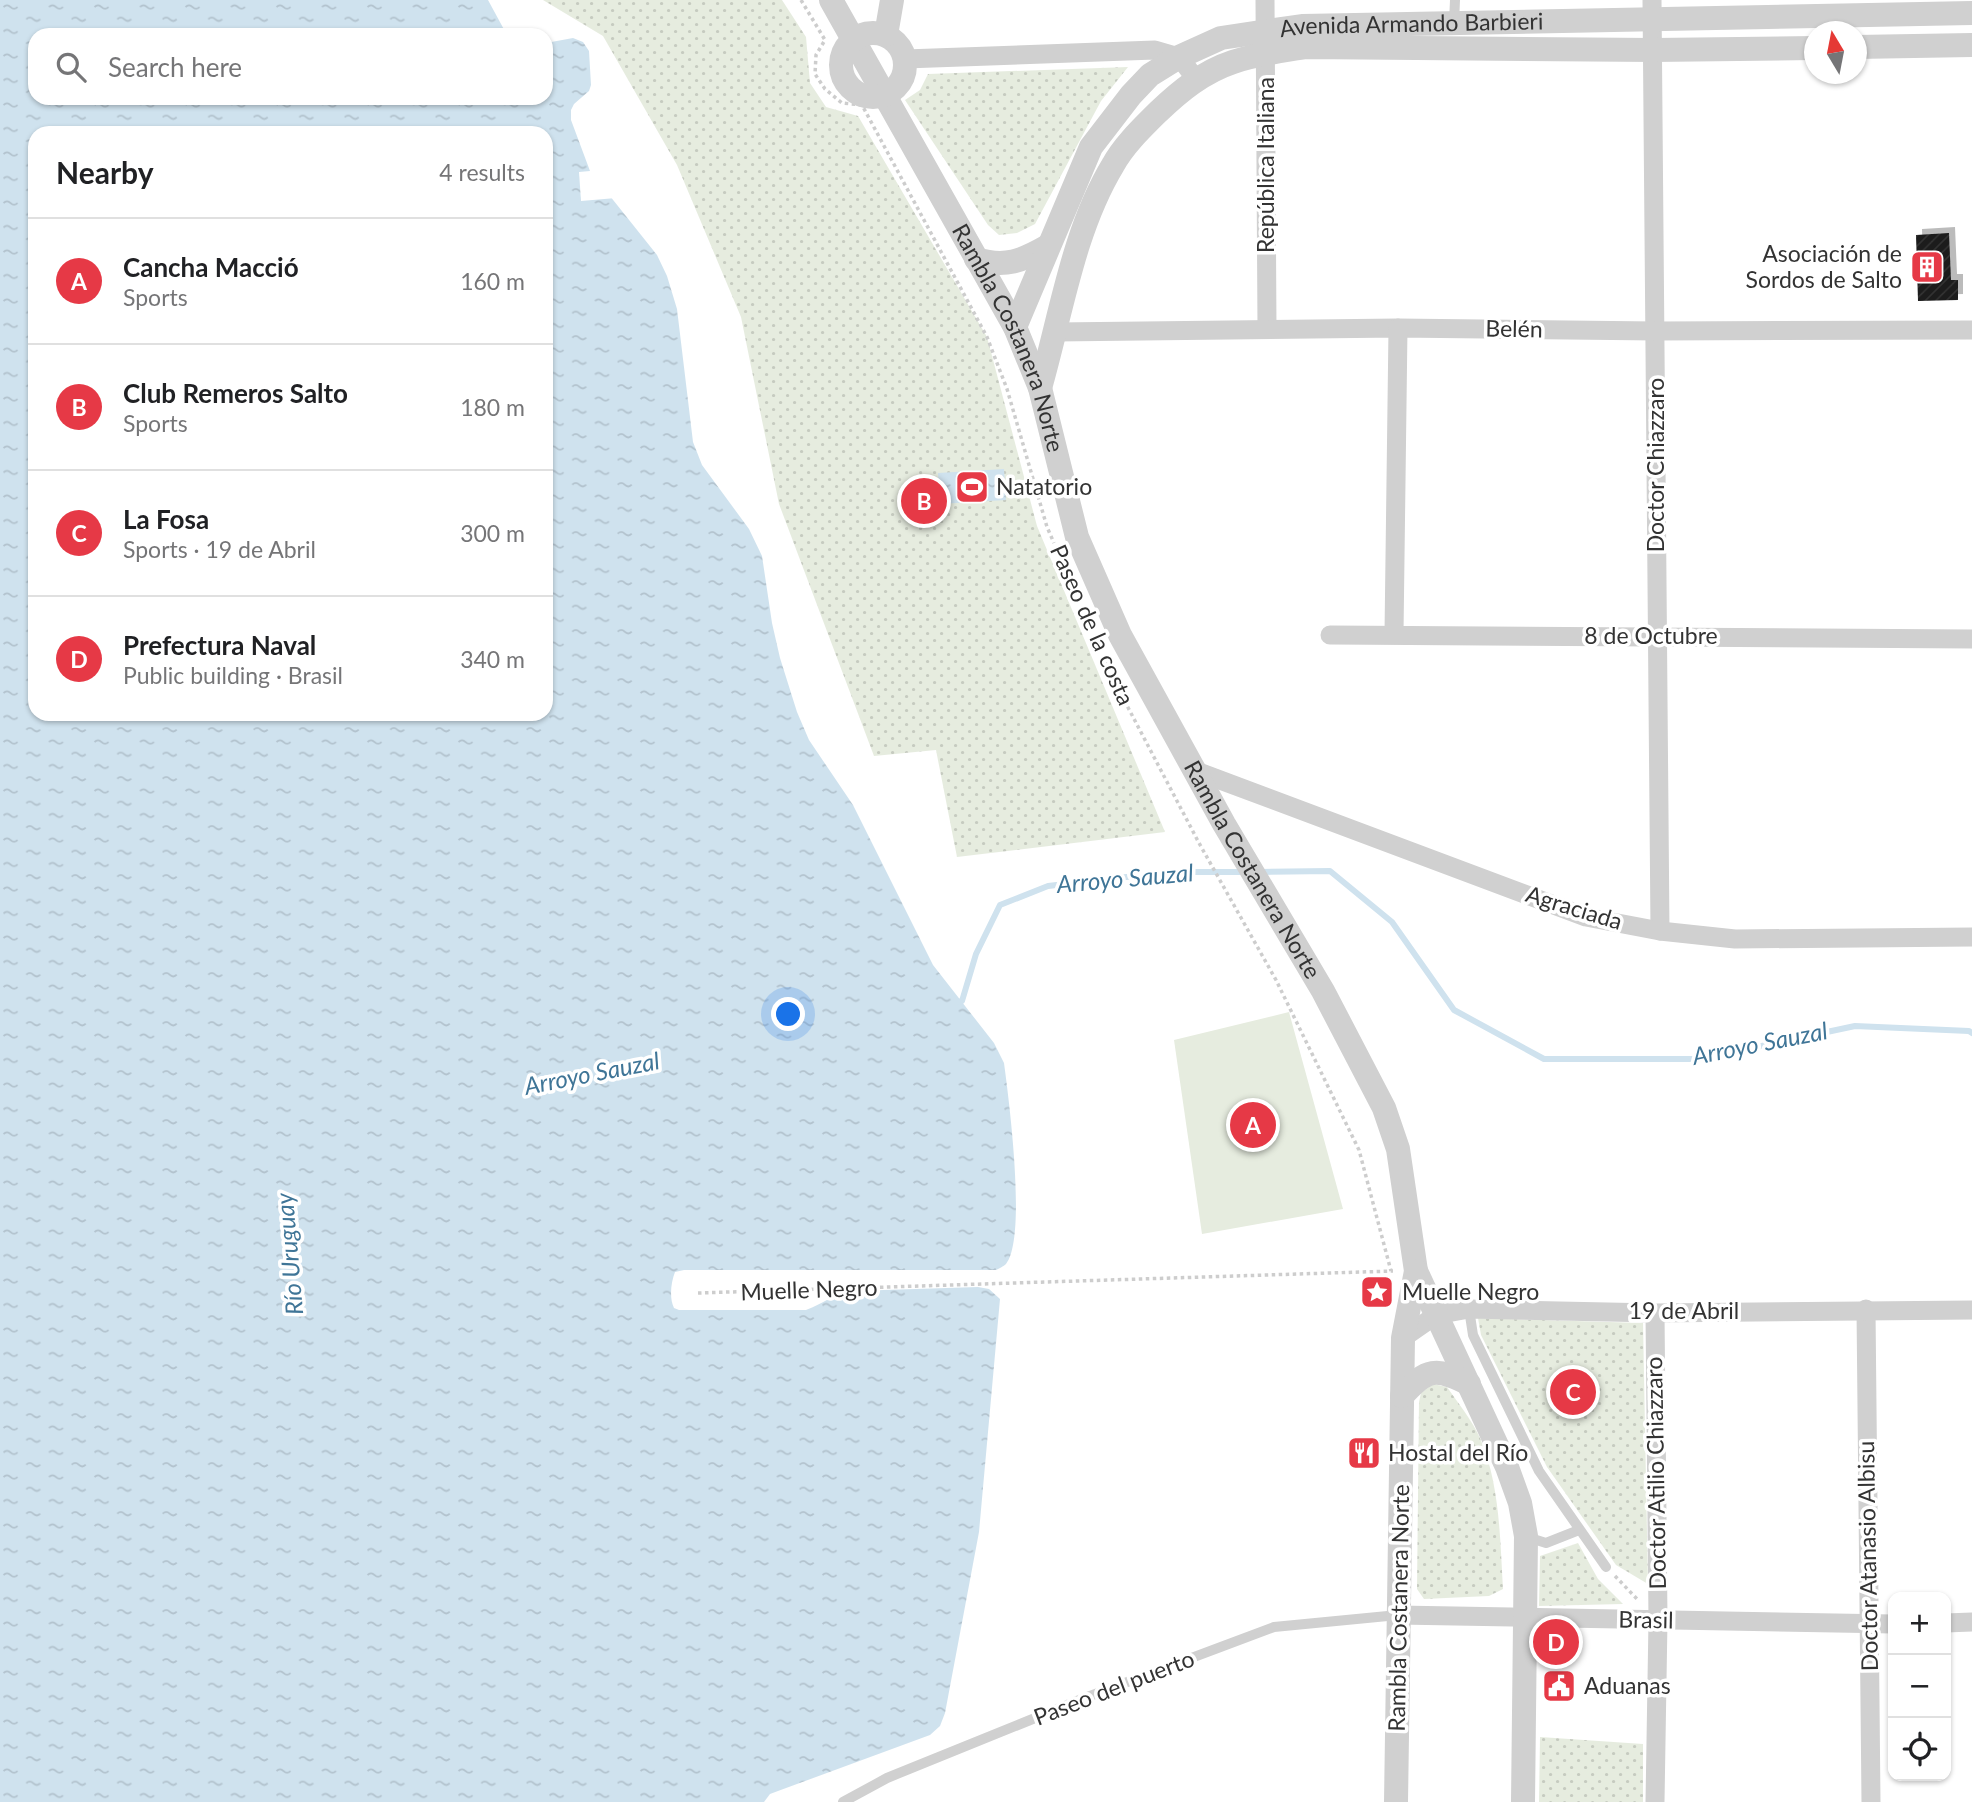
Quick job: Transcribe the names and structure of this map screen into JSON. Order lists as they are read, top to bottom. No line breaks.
{"streets":{"street":["Avenida Armando Barbieri","República Italiana","Belén","Rambla Costanera Norte","Doctor Chiazzaro","8 de Octubre","Agraciada","19 de Abril","Doctor Atilio Chiazzaro","Doctor Atanasio Albisu","Brasil"],"lane":["Paseo del puerto"],"path":["Paseo de la costa","Muelle Negro"]},"crossings":[["Avenida Armando Barbieri","República Italiana"],["Avenida Armando Barbieri","Belén"],["Avenida Armando Barbieri","Rambla Costanera Norte"],["Avenida Armando Barbieri","Doctor Chiazzaro"],["República Italiana","Belén"],["Belén","Doctor Chiazzaro"],["Rambla Costanera Norte","Agraciada"],["Rambla Costanera Norte","Muelle Negro"],["Rambla Costanera Norte","19 de Abril"],["Rambla Costanera Norte","Brasil"],["Rambla Costanera Norte","Paseo del puerto"],["Doctor Chiazzaro","8 de Octubre"],["Doctor Chiazzaro","Agraciada"],["Paseo de la costa","Muelle Negro"],["19 de Abril","Doctor Atilio Chiazzaro"],["19 de Abril","Doctor Atanasio Albisu"],["Doctor Atilio Chiazzaro","Brasil"],["Doctor Atanasio Albisu","Brasil"],["Brasil","Paseo del puerto"]],"water":["Arroyo Sauzal","Río Uruguay"],"places":{"building":["Asociación de Sordos de Salto"],"sports":["Natatorio"],"place":["Muelle Negro"],"restaurant":["Hostal del Río"],"public building":["Aduanas"]},"north":"top","page":{"search":"Search here","heading":["Nearby","4 results"],"list":[{"mark":"A","name":"Cancha Macció","note":"Sports","value":"160 m"},{"mark":"B","name":"Club Remeros Salto","note":"Sports","value":"180 m"},{"mark":"C","name":"La Fosa","note":"Sports · 19 de Abril","value":"300 m"},{"mark":"D","name":"Prefectura Naval","note":"Public building · Brasil","value":"340 m"}],"pins":["B","A","C","D"],"map_buttons":["+","−"]}}
